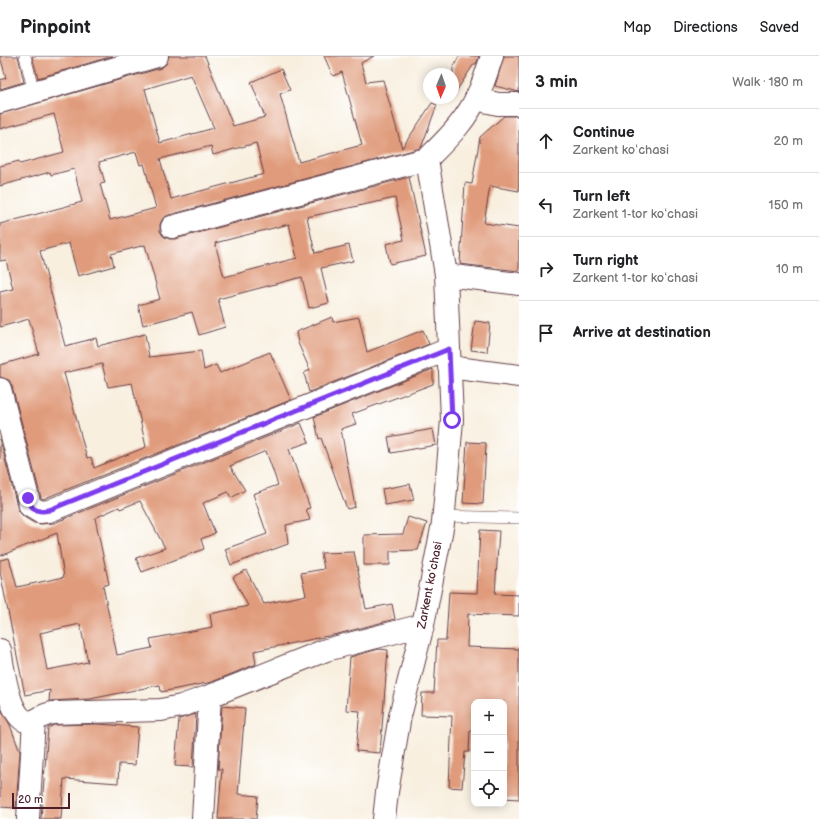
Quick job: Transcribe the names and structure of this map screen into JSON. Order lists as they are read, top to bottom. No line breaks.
{"streets":{"street":["Zarkent koʻchasi"]},"scale_bar":"20 m","north":"bottom","page":{"header":"Pinpoint","nav":["Map","Directions","Saved"],"heading":["3 min","Walk · 180 m"],"list":[["Continue","Zarkent koʻchasi","20 m"],["Turn left","Zarkent 1-tor koʻchasi","150 m"],["Turn right","Zarkent 1-tor koʻchasi","10 m"],"Arrive at destination"],"map_buttons":["+","−"],"scale":"20 m"}}
